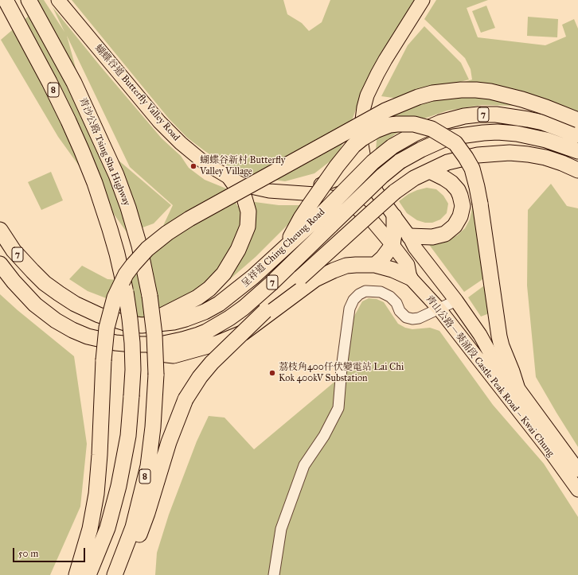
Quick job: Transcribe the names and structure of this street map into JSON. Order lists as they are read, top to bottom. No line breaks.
{"streets":{"highway":["8","7","青沙公路 Tsing Sha Highway","呈祥道 Ching Cheung Road"],"main road":["蝴蝶谷道 Butterfly Valley Road","青山公路－葵涌段 Castle Peak Road – Kwai Chung"]},"crossings":[["蝴蝶谷道 Butterfly Valley Road","青山公路－葵涌段 Castle Peak Road – Kwai Chung"]],"places":["蝴蝶谷新村 Butterfly Valley Village","荔枝角400仟伏變電站 Lai Chi Kok 400kV Substation"],"scale_bar":"50 m"}
